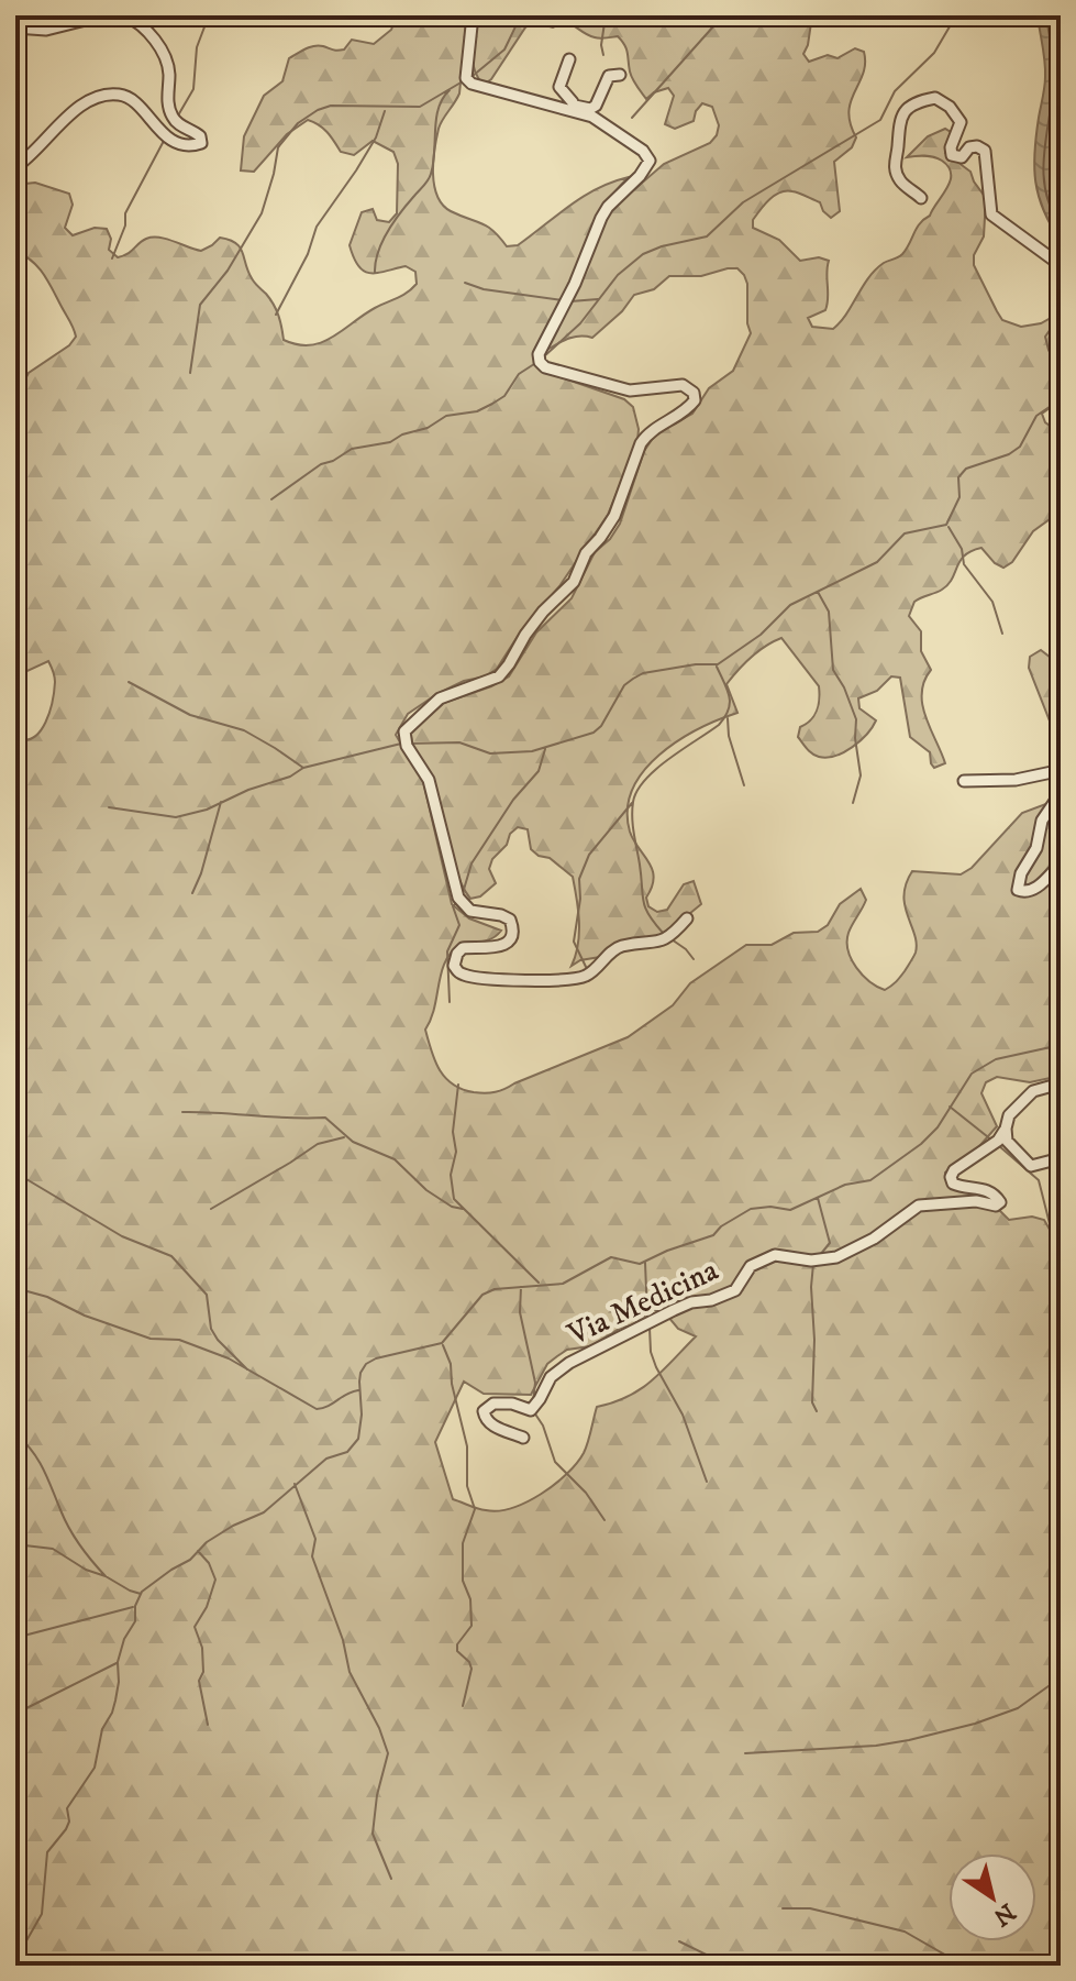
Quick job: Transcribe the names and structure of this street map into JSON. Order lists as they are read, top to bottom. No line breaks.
{"streets":{"street":["Via Medicina"]},"north":"bottom right"}
